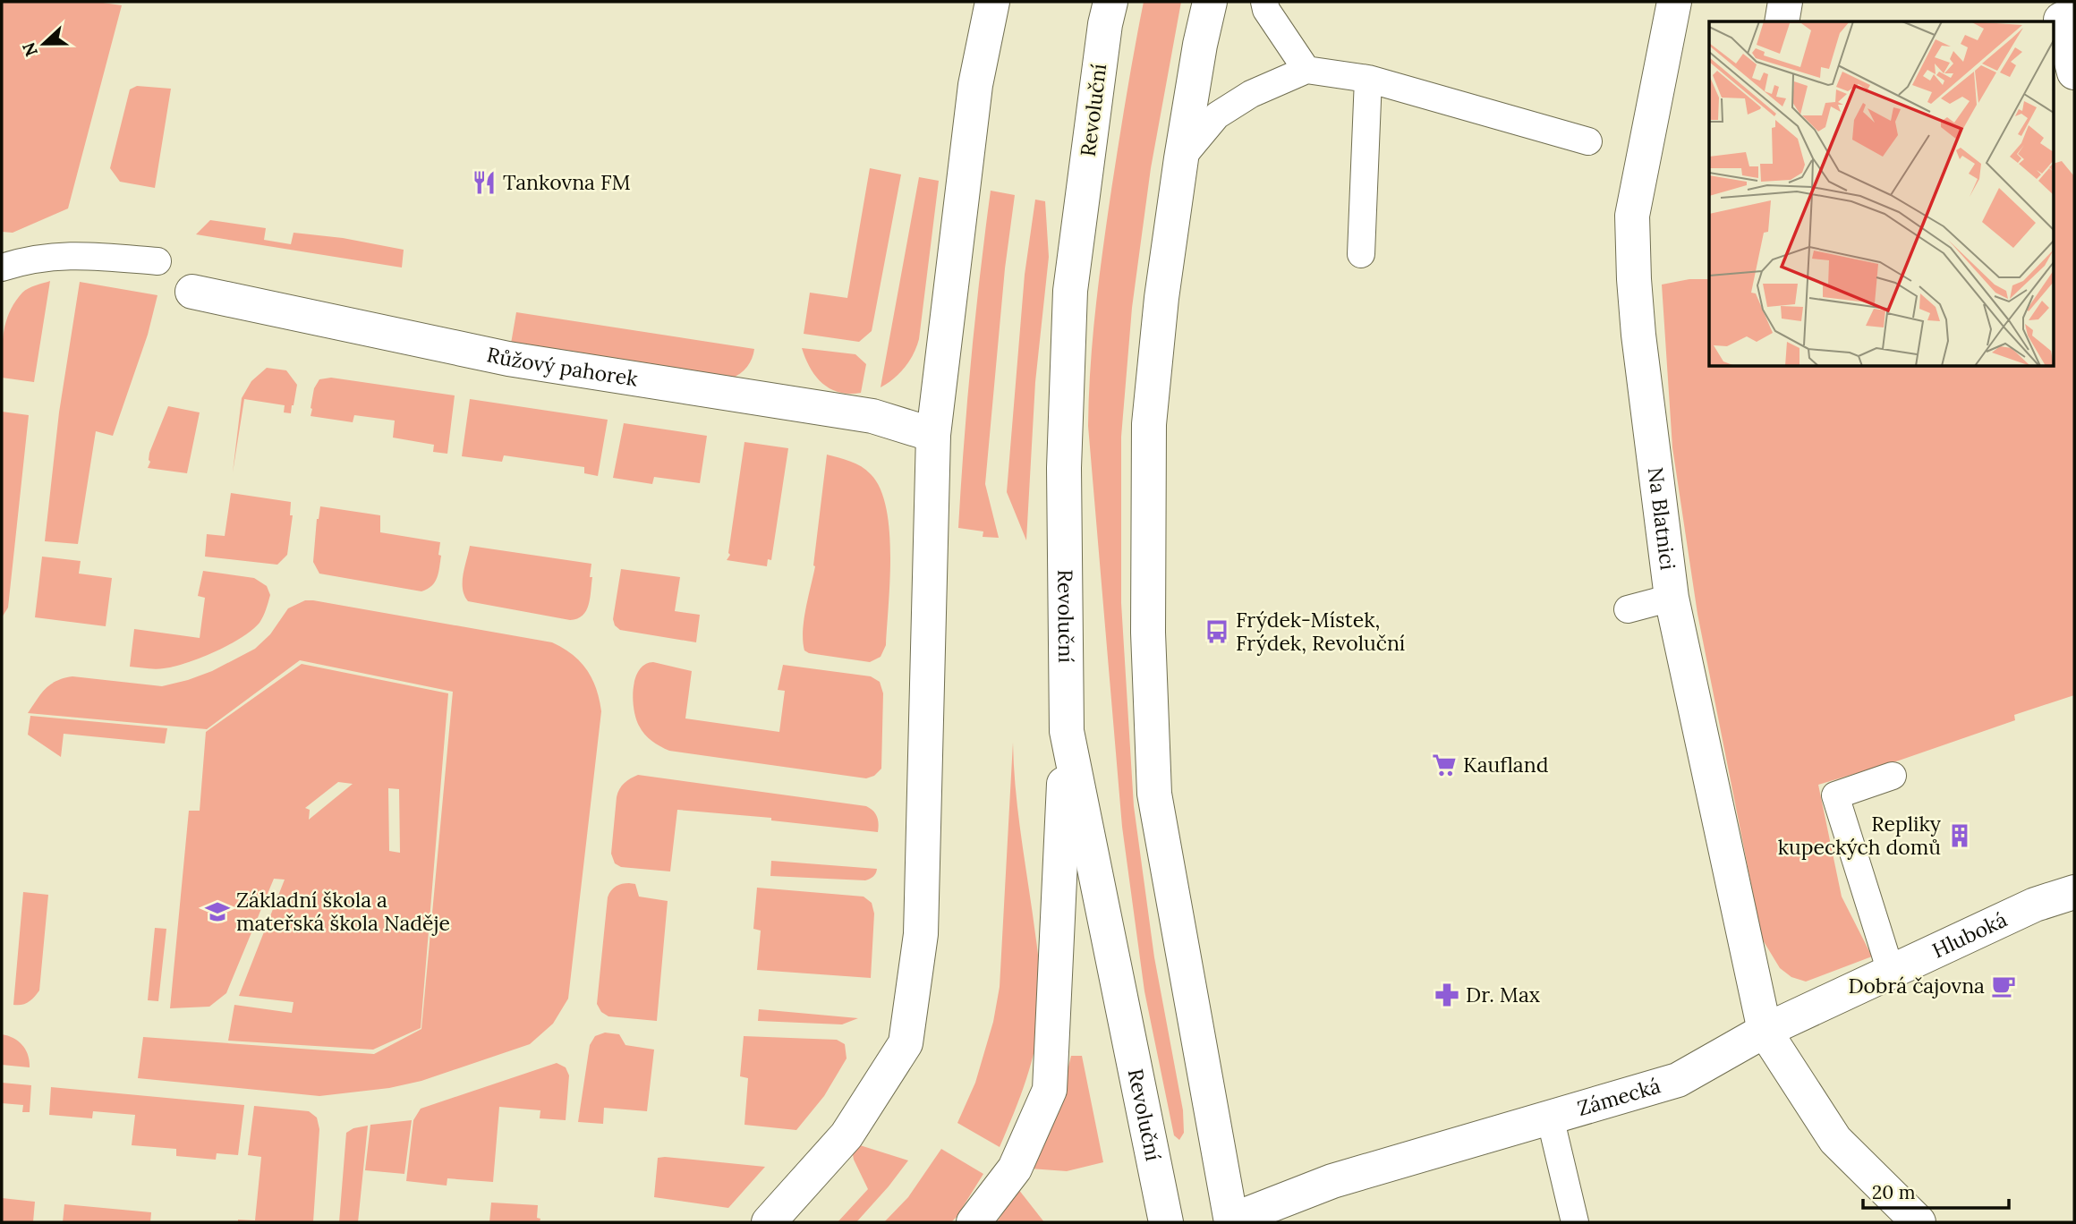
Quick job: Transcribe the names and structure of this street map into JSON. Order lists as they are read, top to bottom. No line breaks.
{"streets":{"street":["Revoluční","Růžový pahorek","Na Blatnici","Hluboká","Zámecká"]},"crossings":[["Na Blatnici","Hluboká"],["Na Blatnici","Zámecká"],["Hluboká","Zámecká"]],"places":{"restaurant":["Tankovna FM"],"bus stop":["Frýdek-Místek, Frýdek, Revoluční"],"supermarket":["Kaufland"],"building":["Repliky kupeckých domů"],"school or university":["Základní škola a mateřská škola Naděje"],"cafe":["Dobrá čajovna"],"pharmacy":["Dr. Max"]},"scale_bar":"20 m","north":"left"}
